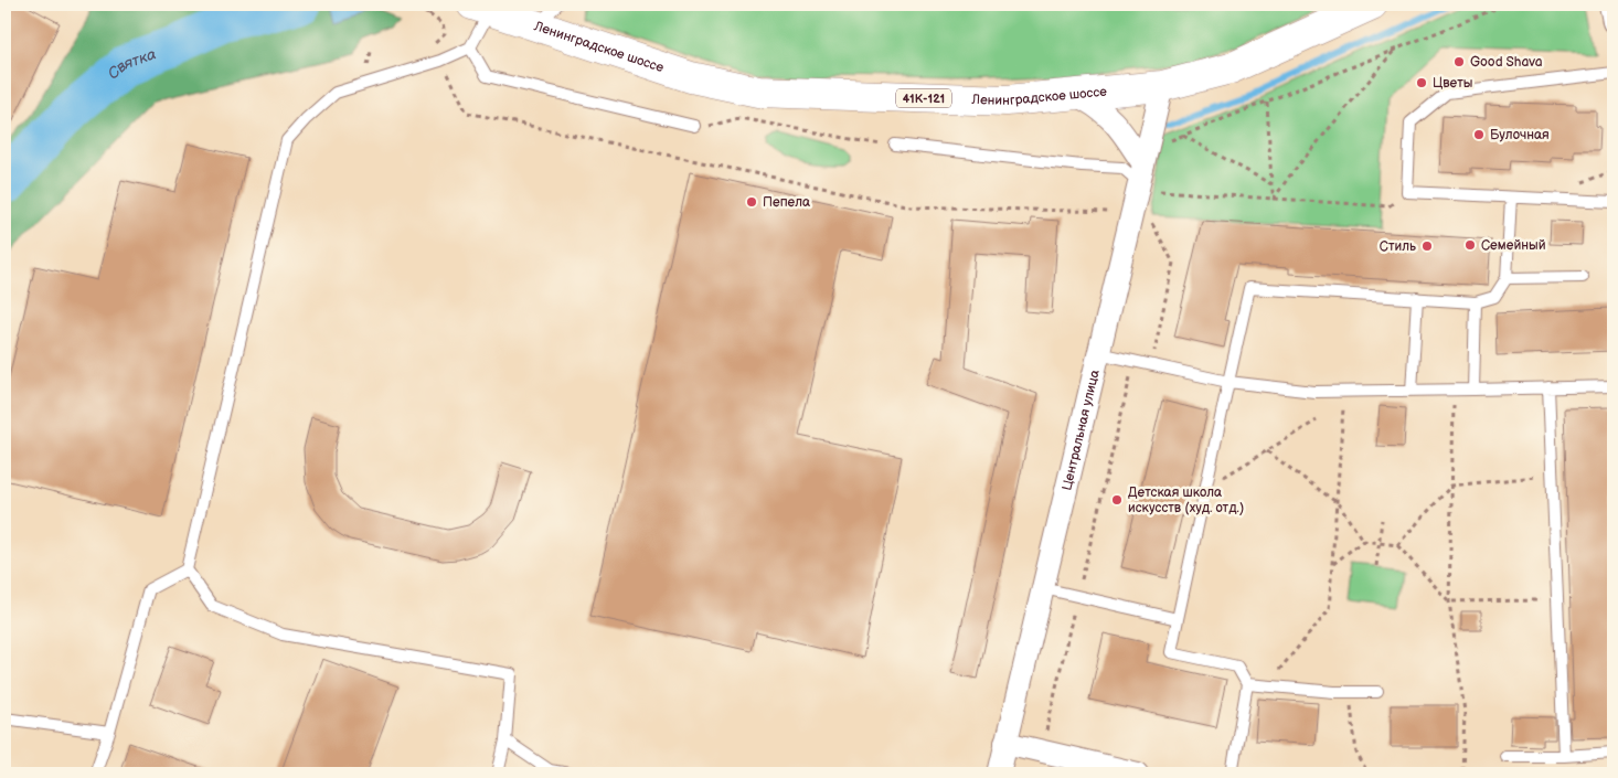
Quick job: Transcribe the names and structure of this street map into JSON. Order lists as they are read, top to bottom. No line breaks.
{"streets":{"main road":["Ленинградское шоссе","41К-121"],"street":["Центральная улица"]},"crossings":[["Ленинградское шоссе","Центральная улица"]],"water":["Святка"],"places":["Good Shava","Цветы","Булочная","Пепела","Семейный","Стиль","Детская школа искусств (худ. отд.)"]}
